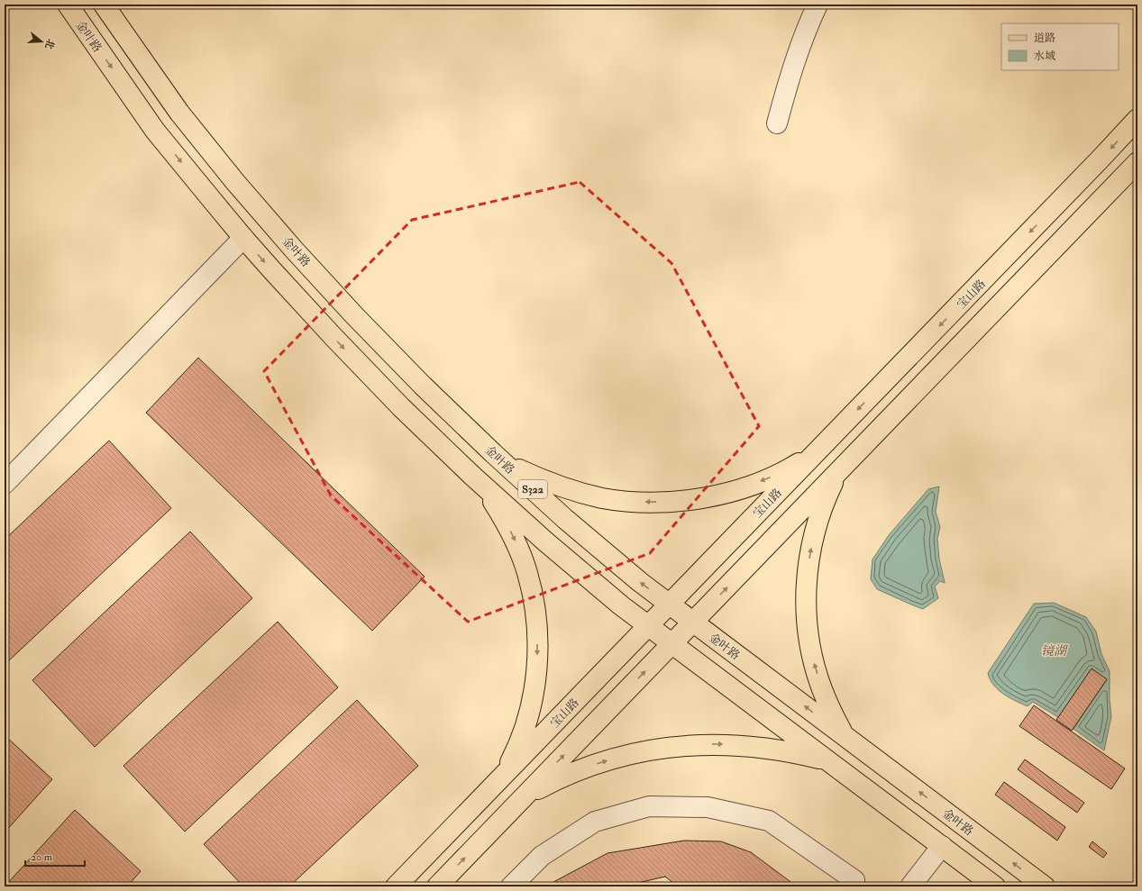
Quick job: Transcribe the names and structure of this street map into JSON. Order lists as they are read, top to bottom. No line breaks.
{"streets":{"main road":["金叶路","宝山路","S322"]},"crossings":[["金叶路","宝山路"]],"water":["镜湖"],"legend":["道路","水域"],"scale_bar":"20 m","north":"right"}
